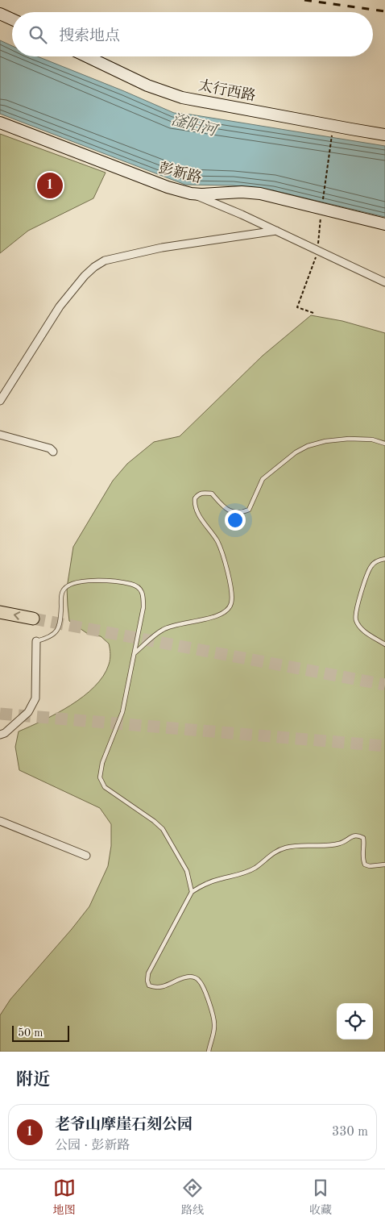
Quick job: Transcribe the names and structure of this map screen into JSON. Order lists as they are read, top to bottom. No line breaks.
{"streets":{"street":["太行西路","彭新路"]},"water":["滏阳河"],"scale_bar":"50 m","page":{"search":"搜索地点","pins":"1","scale":"50 m","heading":"附近","list":[{"mark":"1","name":"老爷山摩崖石刻公园","note":"公园 · 彭新路","value":"330 m"}],"nav":["地图","路线","收藏"]}}
